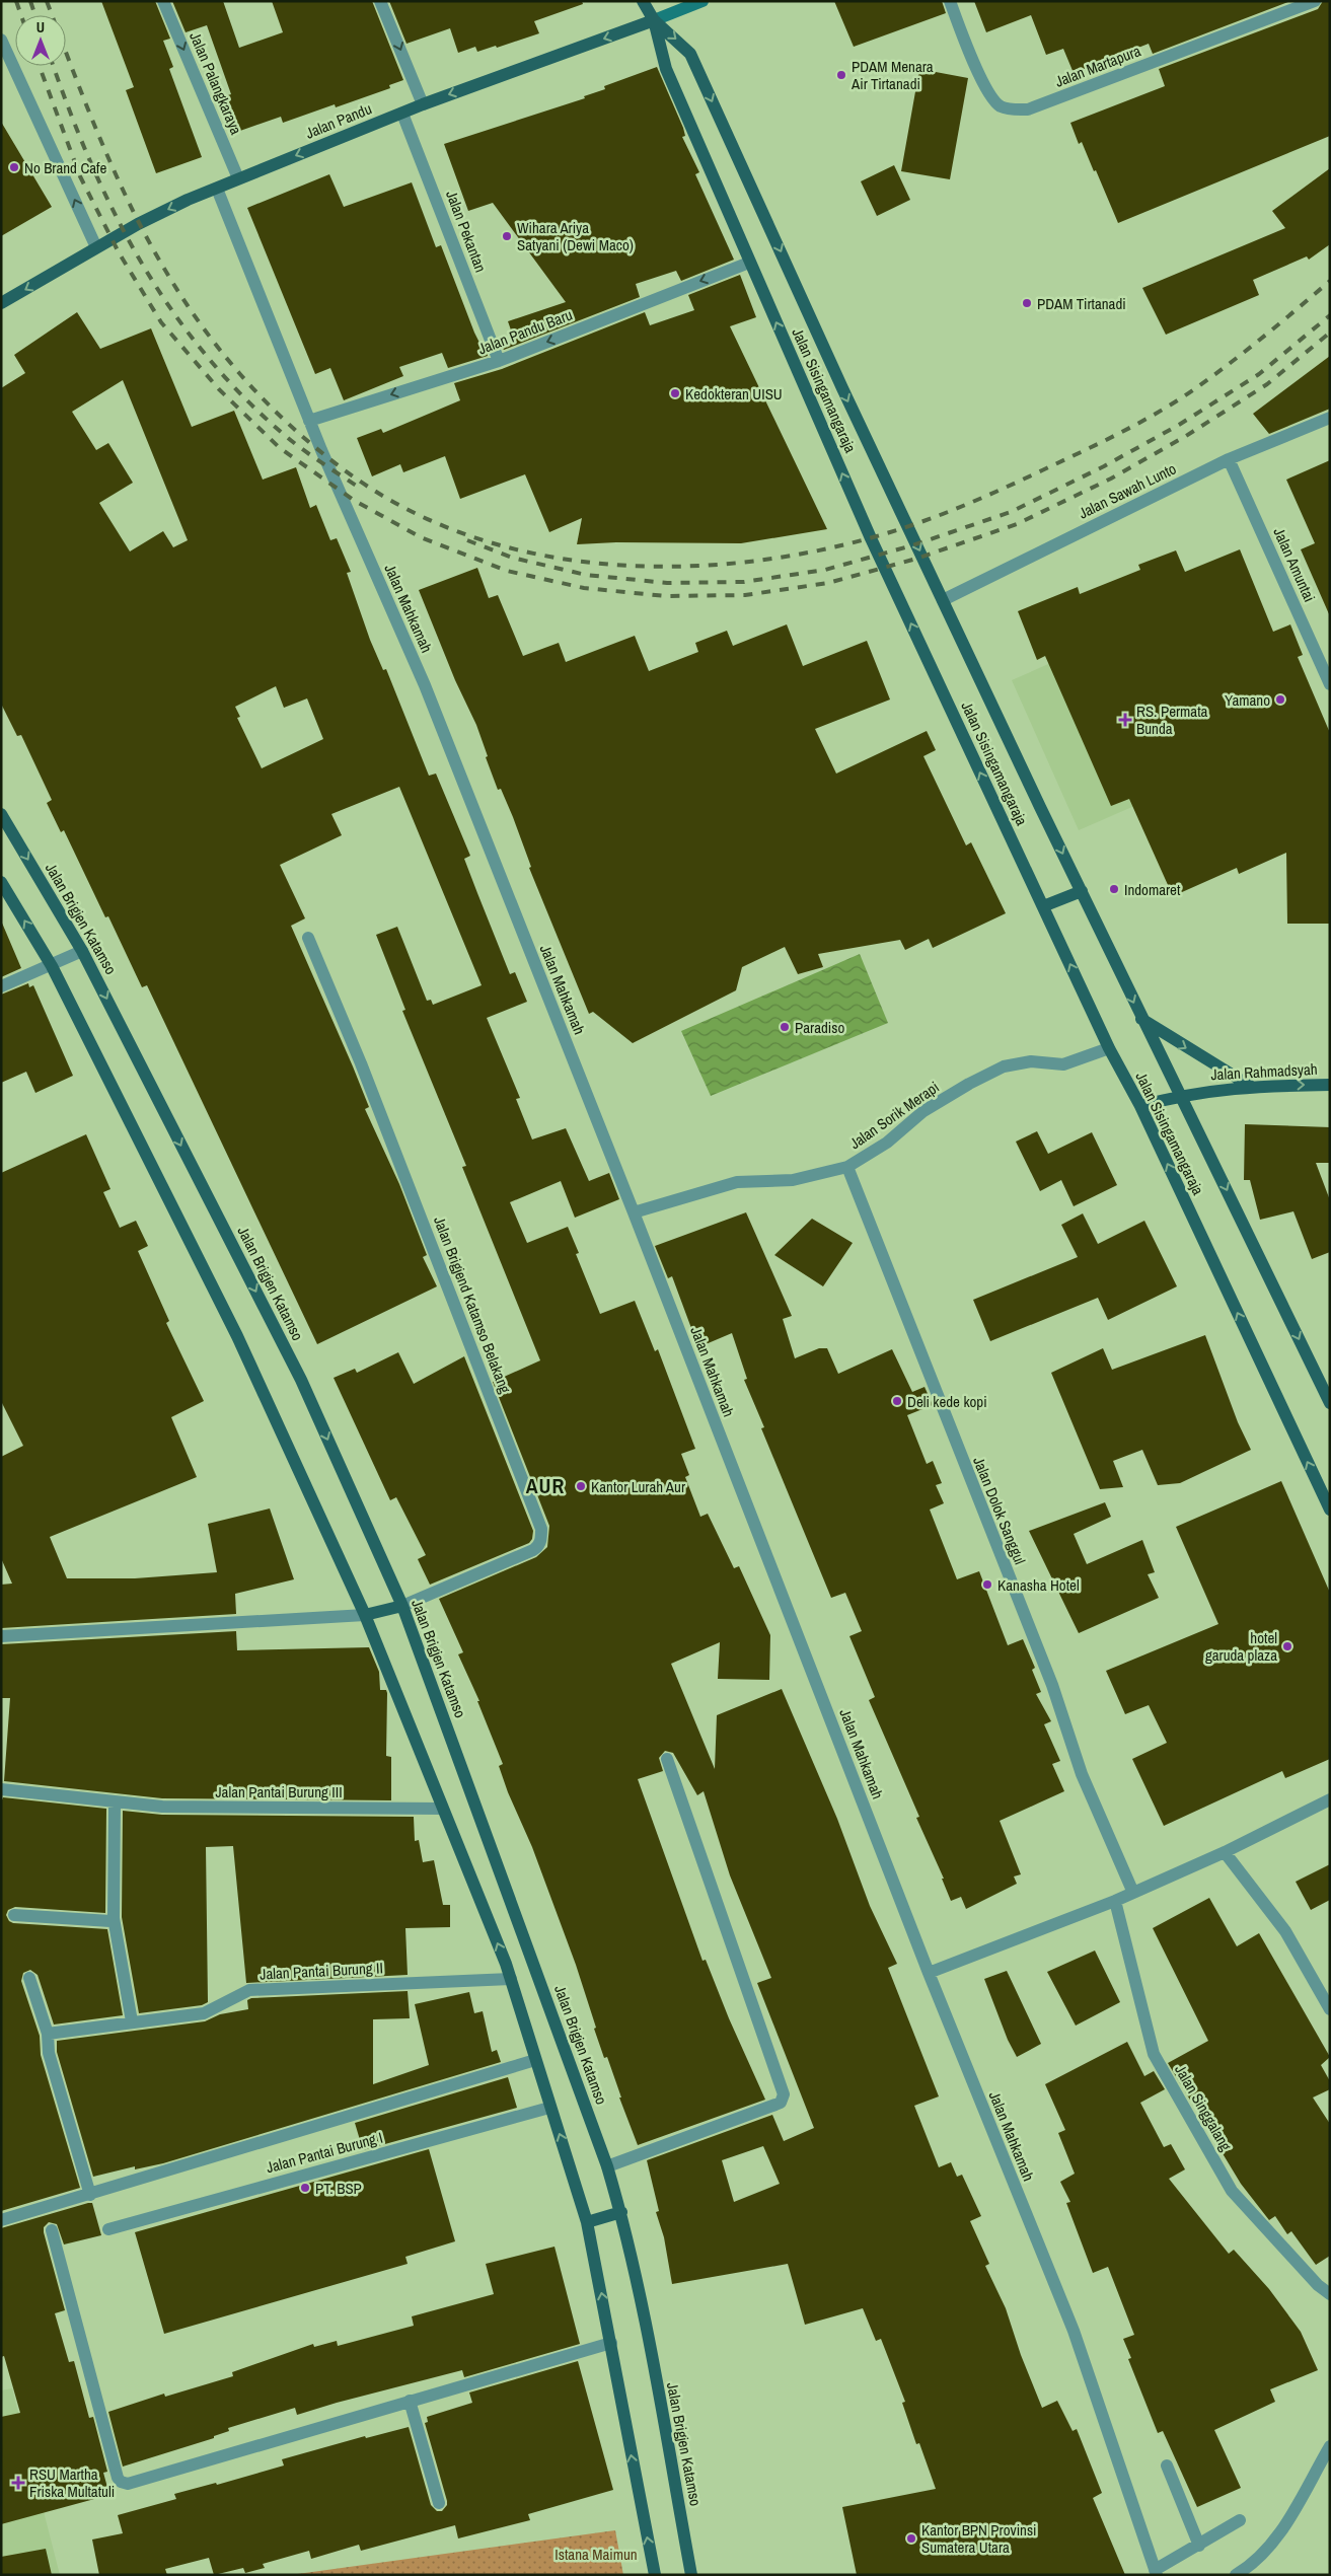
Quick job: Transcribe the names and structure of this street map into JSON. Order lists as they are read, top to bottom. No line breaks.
{"streets":{"main road":["Jalan Pandu","Jalan Sisingamangaraja","Jalan Brigjen Katamso","Jalan Rahmadsyah"],"street":["Jalan Martapura","Jalan Palangkaraya","Jalan Pekantan","Jalan Pandu Baru","Jalan Sawah Lunto","Jalan Amuntai","Jalan Mahkamah","Jalan Sorik Merapi","Jalan Brigjend Katamso Belakang","Jalan Dolok Sanggul","Jalan Pantai Burung III","Jalan Pantai Burung II","Jalan Singgalang","Jalan Pantai Burung I"]},"crossings":[["Jalan Palangkaraya","Jalan Pandu"],["Jalan Pandu","Jalan Pekantan"],["Jalan Pandu","Jalan Sisingamangaraja"],["Jalan Pandu","Jalan Mahkamah"],["Jalan Pekantan","Jalan Pandu Baru"],["Jalan Pandu Baru","Jalan Sisingamangaraja"],["Jalan Pandu Baru","Jalan Mahkamah"],["Jalan Sisingamangaraja","Jalan Sawah Lunto"],["Jalan Sisingamangaraja","Jalan Rahmadsyah"],["Jalan Sisingamangaraja","Jalan Sorik Merapi"],["Jalan Sawah Lunto","Jalan Amuntai"],["Jalan Mahkamah","Jalan Sorik Merapi"],["Jalan Brigjen Katamso","Jalan Brigjend Katamso Belakang"],["Jalan Sorik Merapi","Jalan Dolok Sanggul"]],"one_way":["Jalan Palangkaraya","Jalan Pandu","Jalan Pandu Baru","Jalan Rahmadsyah"],"districts":["AUR"],"parks":["Istana Maimun"],"places":{"other":["PDAM Menara Air Tirtanadi","No Brand Cafe","Wihara Ariya Satyani (Dewi Maco)","PDAM Tirtanadi","Kedokteran UISU","Yamano","Indomaret","Paradiso","Deli kede kopi","Kantor Lurah Aur","Kanasha Hotel","hotel garuda plaza","PT. BSP","Kantor BPN Provinsi Sumatera Utara"],"health":["RS. Permata Bunda","RSU Martha Friska Multatuli"]},"north":"top"}
